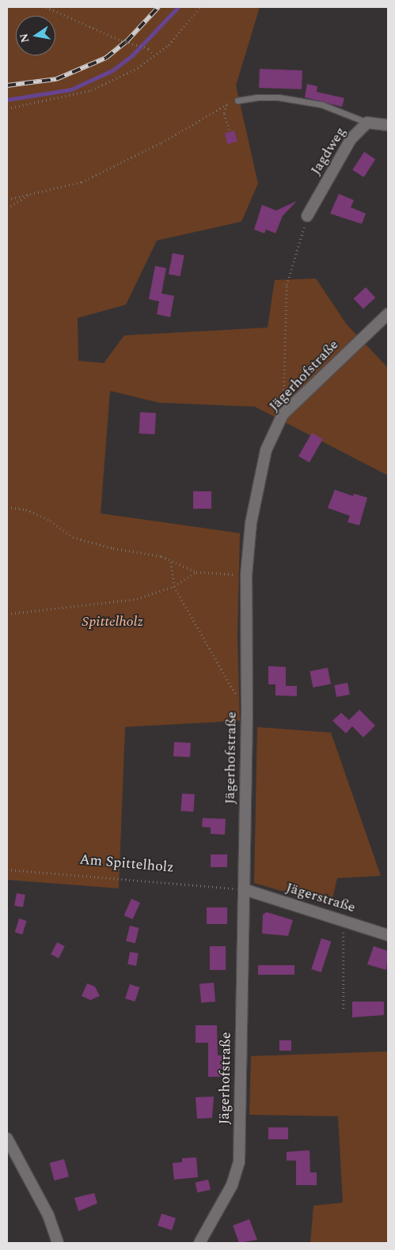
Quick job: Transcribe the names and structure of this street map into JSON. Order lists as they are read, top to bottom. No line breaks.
{"streets":{"street":["Jagdweg","Jägerhofstraße","Jägerstraße"],"path":["Am Spittelholz"]},"crossings":[["Jägerhofstraße","Am Spittelholz"],["Jägerhofstraße","Jägerstraße"],["Am Spittelholz","Jägerstraße"]],"parks":["Spittelholz"],"north":"left"}
